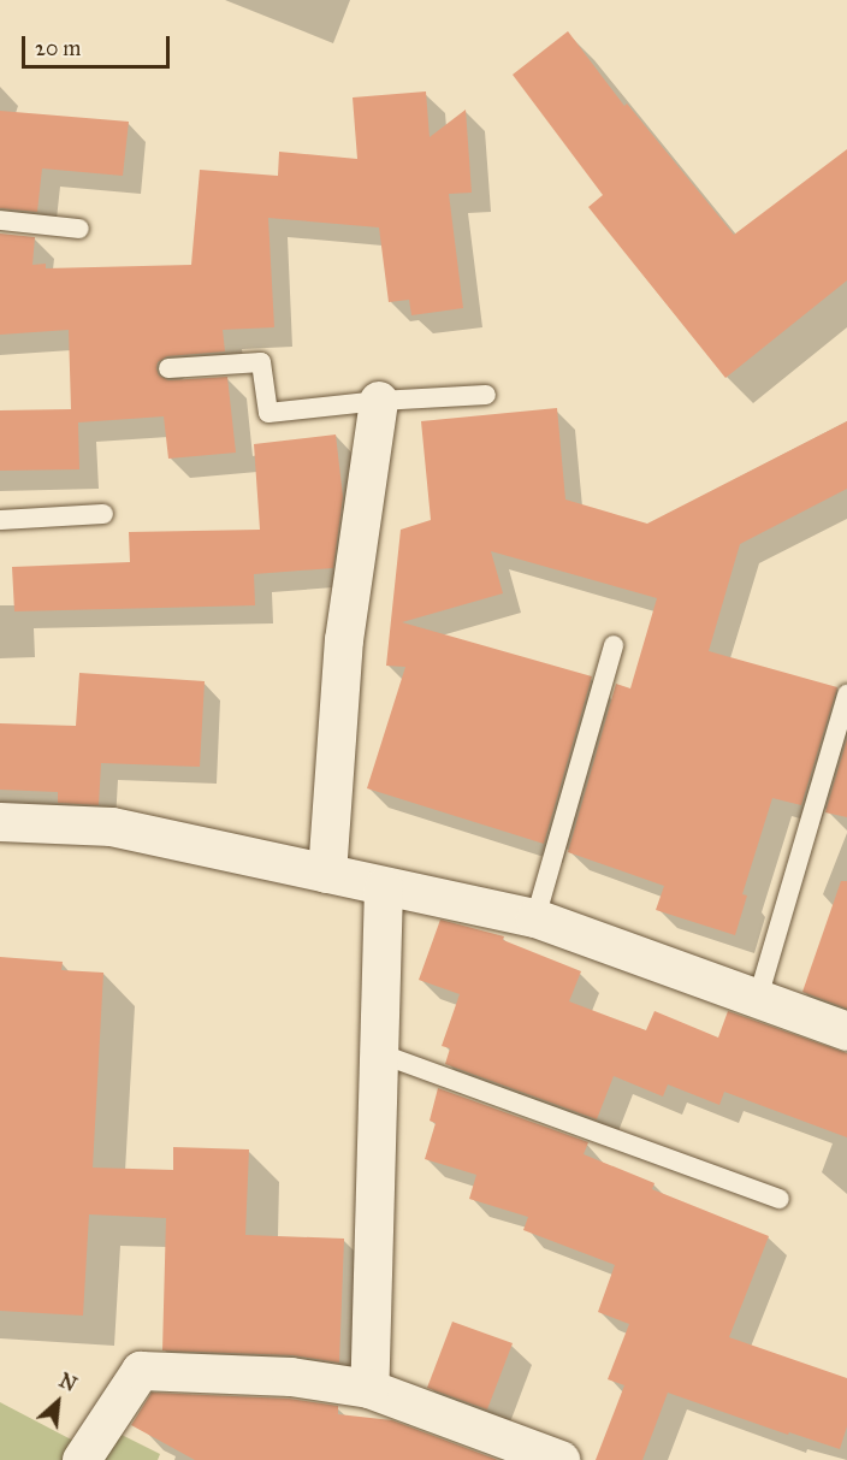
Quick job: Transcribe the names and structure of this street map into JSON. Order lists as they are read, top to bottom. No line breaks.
{"scale_bar":"20 m","north":"top right"}
